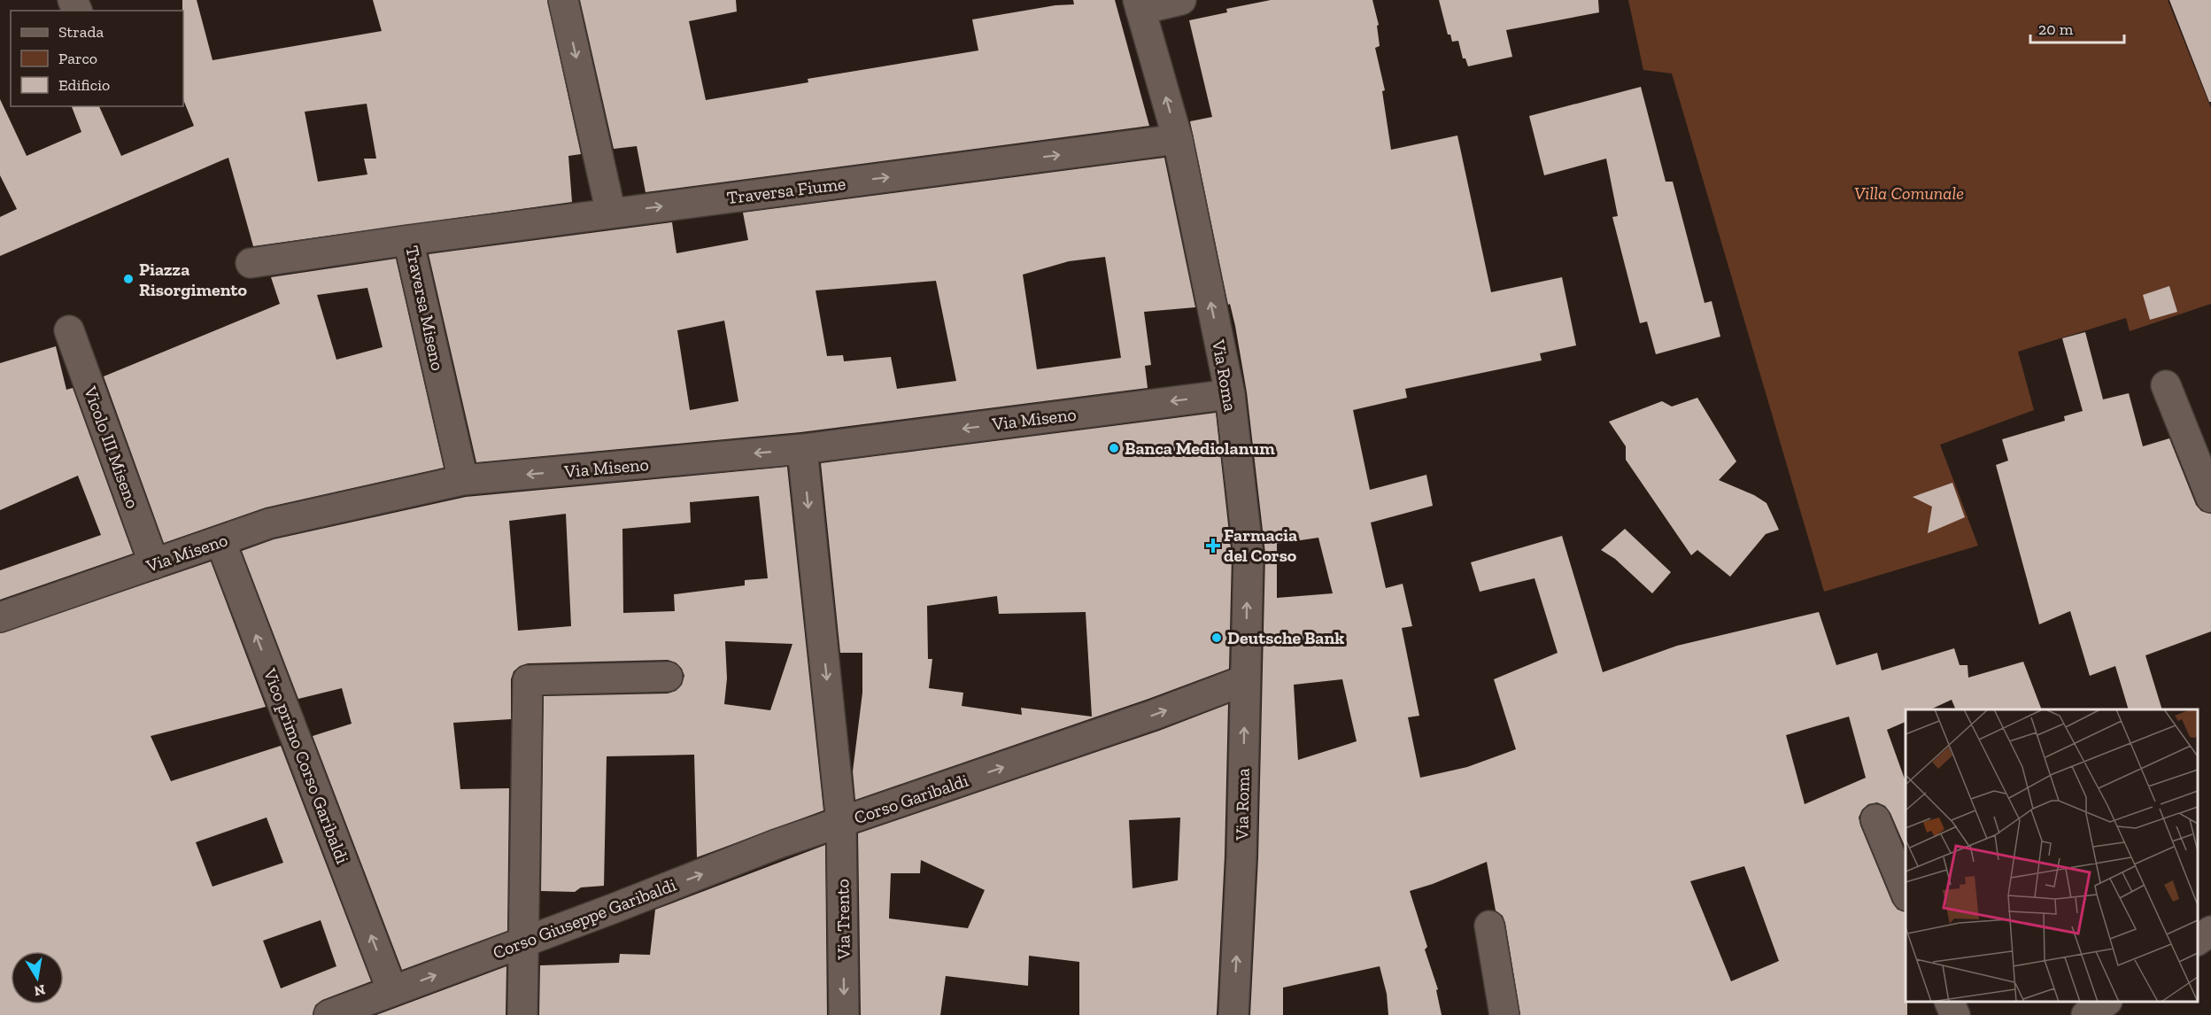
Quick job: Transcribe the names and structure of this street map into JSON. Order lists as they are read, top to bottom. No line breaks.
{"streets":{"street":["Traversa Fiume","Traversa Miseno","Via Roma","Via Miseno","Vicolo III Miseno","Vico primo Corso Garibaldi","Corso Garibaldi","Corso Giuseppe Garibaldi","Via Trento"]},"crossings":[["Traversa Fiume","Traversa Miseno"],["Traversa Fiume","Via Roma"],["Traversa Miseno","Via Miseno"],["Via Roma","Via Miseno"],["Via Roma","Corso Garibaldi"],["Via Miseno","Vicolo III Miseno"],["Via Miseno","Vico primo Corso Garibaldi"],["Via Miseno","Corso Garibaldi"],["Vico primo Corso Garibaldi","Corso Giuseppe Garibaldi"],["Corso Garibaldi","Corso Giuseppe Garibaldi"],["Corso Garibaldi","Via Trento"],["Corso Giuseppe Garibaldi","Via Trento"]],"one_way":["Traversa Fiume","Via Roma","Via Miseno","Vico primo Corso Garibaldi","Corso Giuseppe Garibaldi","Via Trento"],"parks":["Villa Comunale"],"places":{"other":["Piazza Risorgimento","Banca Mediolanum","Deutsche Bank"],"health":["Farmacia del Corso"]},"legend":["Strada","Parco","Edificio"],"scale_bar":"20 m","north":"bottom"}
